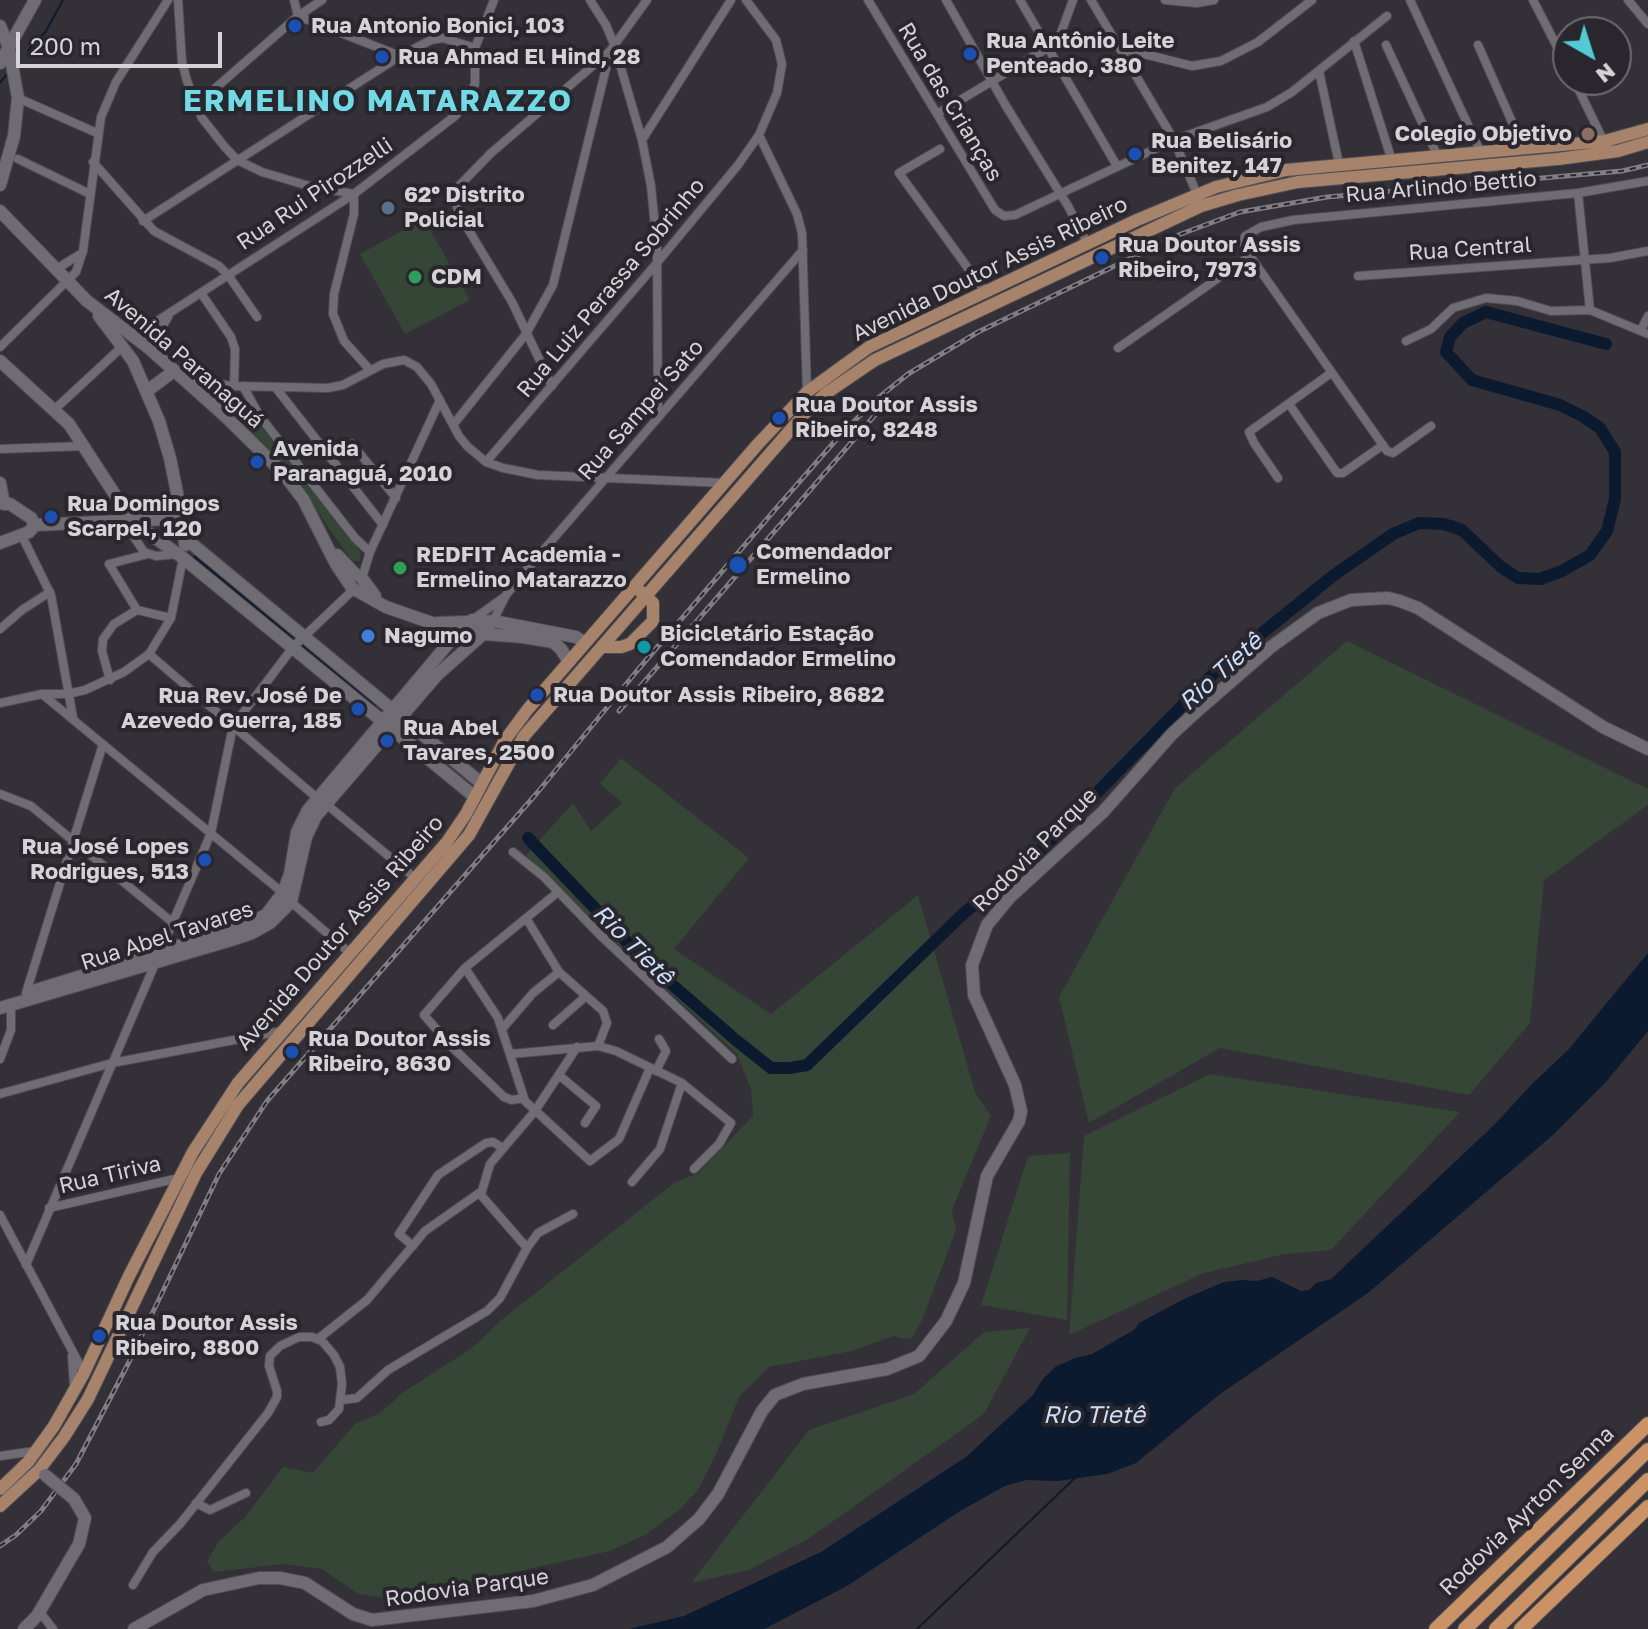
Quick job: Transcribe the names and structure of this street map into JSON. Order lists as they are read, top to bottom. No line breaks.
{"streets":{"highway":["Rodovia Ayrton Senna"],"main road":["Avenida Doutor Assis Ribeiro"],"street":["Rua das Crianças","Rua Arlindo Bettio","Rua Rui Pirozzelli","Rua Central","Rua Luiz Perassa Sobrinho","Avenida Paranaguá","Rua Sampei Sato","Rodovia Parque","Rua Abel Tavares","Rua Tiriva"]},"crossings":[["Rua Rui Pirozzelli","Avenida Paranaguá"],["Avenida Doutor Assis Ribeiro","Avenida Paranaguá"],["Avenida Doutor Assis Ribeiro","Rua Tiriva"],["Avenida Paranaguá","Rua Sampei Sato"],["Avenida Paranaguá","Rua Abel Tavares"],["Rua Sampei Sato","Rua Abel Tavares"]],"districts":["ERMELINO MATARAZZO"],"water":["Rio Tietê"],"places":["Rua Antonio Bonici, 103","Rua Antônio Leite Penteado, 380","Rua Ahmad El Hind, 28","Colegio Objetivo","Rua Belisário Benitez, 147","62º Distrito Policial","Rua Doutor Assis Ribeiro, 7973","CDM","Rua Doutor Assis Ribeiro, 8248","Avenida Paranaguá, 2010","Rua Domingos Scarpel, 120","Comendador Ermelino","REDFIT Academia - Ermelino Matarazzo","Nagumo","Bicicletário Estação Comendador Ermelino","Rua Doutor Assis Ribeiro, 8682","Rua Rev. José De Azevedo Guerra, 185","Rua Abel Tavares, 2500","Rua José Lopes Rodrigues, 513","Rua Doutor Assis Ribeiro, 8630","Rua Doutor Assis Ribeiro, 8800"],"scale_bar":"200 m","north":"bottom right"}
